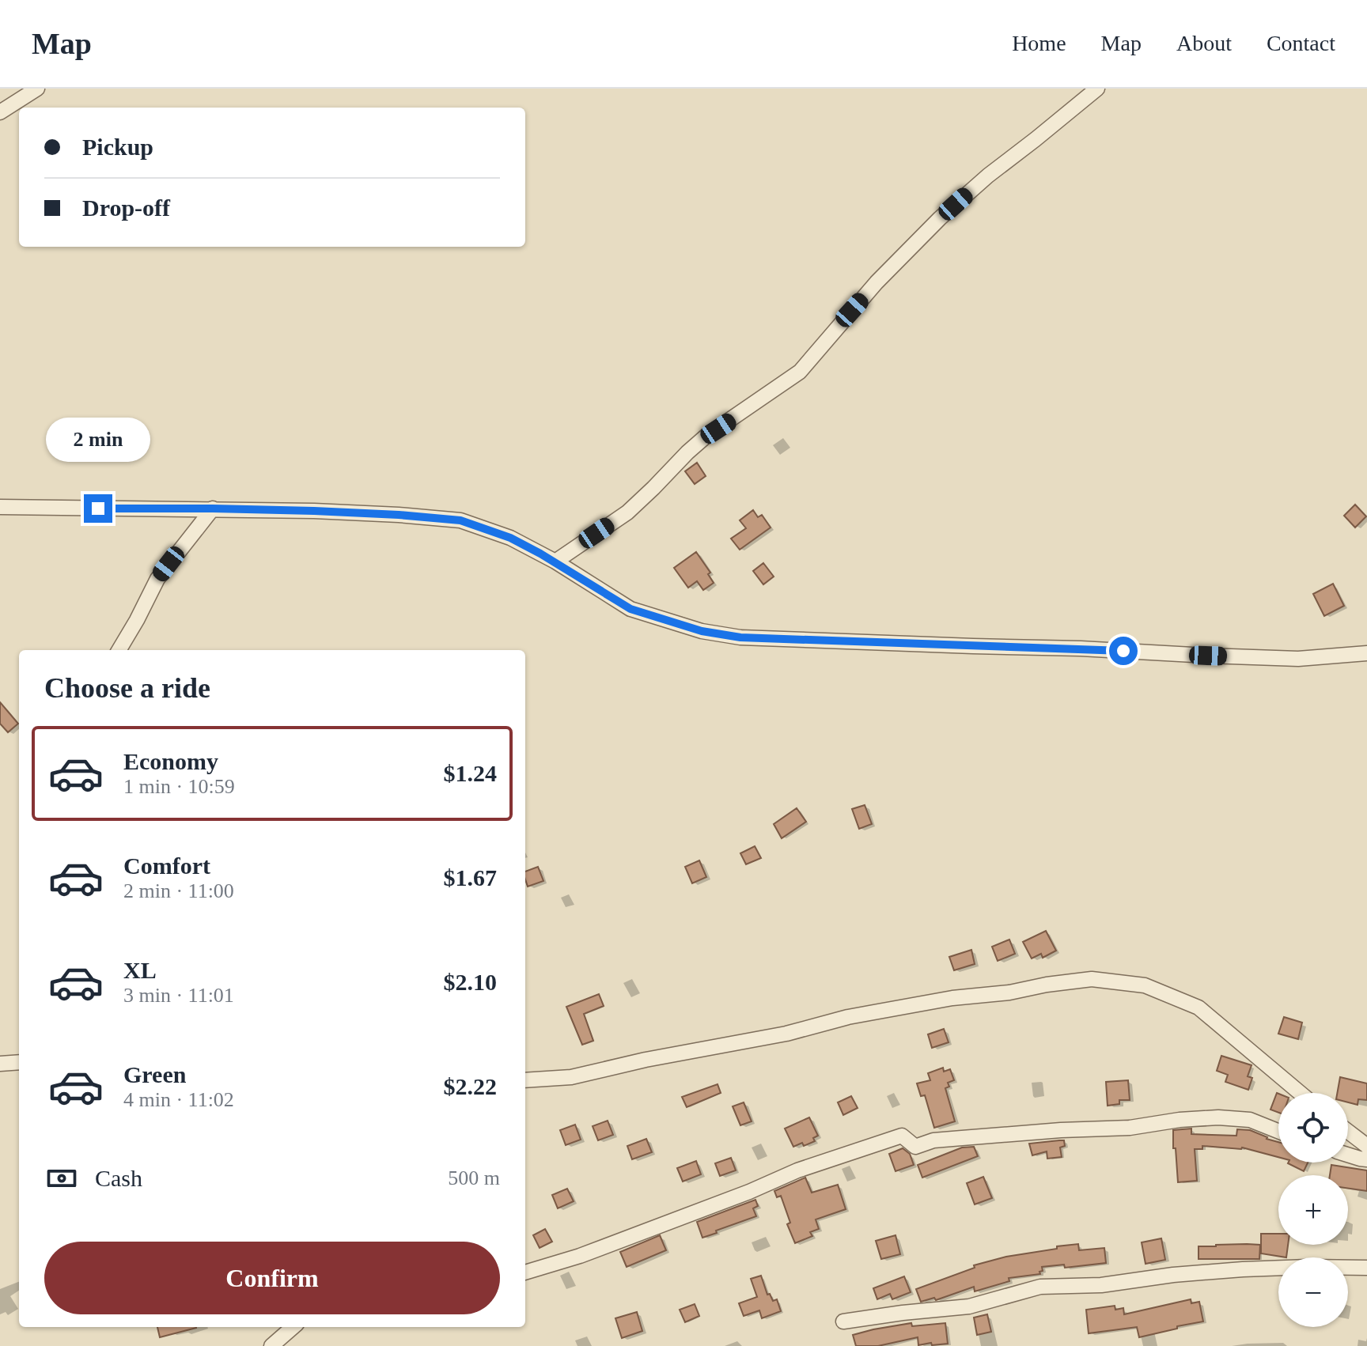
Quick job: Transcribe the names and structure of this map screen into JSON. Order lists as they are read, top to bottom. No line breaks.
{"page":{"header":"Map","nav":["Home","Map","About","Contact"],"banner":["Pickup","Drop-off"],"bubble":"2 min","heading":"Choose a ride","list":[{"name":"Economy","note":"1 min · 10:59","value":"$1.24"},{"name":"Comfort","note":"2 min · 11:00","value":"$1.67"},{"name":"XL","note":"3 min · 11:01","value":"$2.10"},{"name":"Green","note":"4 min · 11:02","value":"$2.22"}],"map_buttons":["+","−"],"pay":["Cash","500 m"],"buttons":"Confirm"}}
